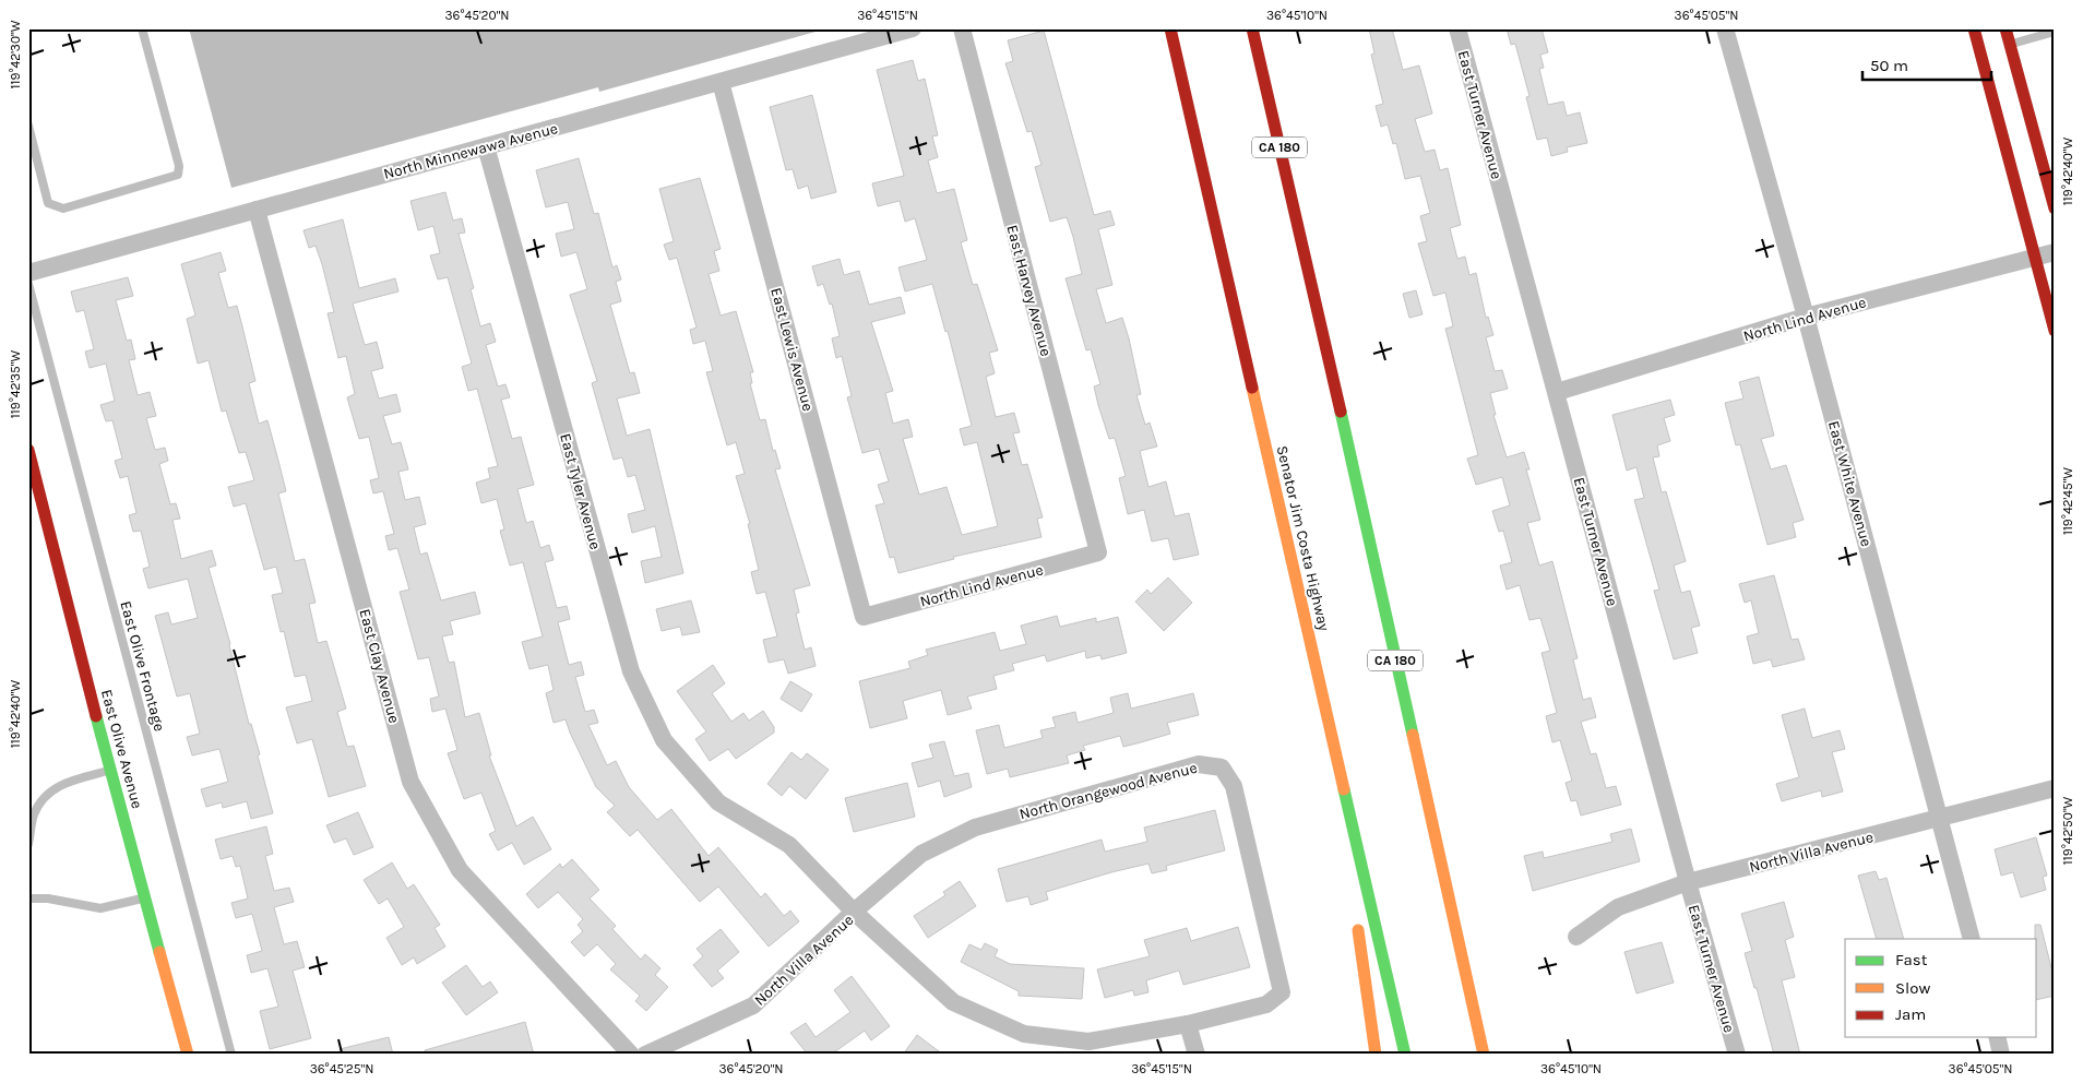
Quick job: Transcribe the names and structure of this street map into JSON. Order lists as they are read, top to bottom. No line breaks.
{"streets":{"main road":["CA 180","Senator Jim Costa Highway","East Olive Avenue"],"street":["East Turner Avenue","North Minnewawa Avenue","East Harvey Avenue","North Lind Avenue","East Lewis Avenue","East White Avenue","East Tyler Avenue","East Clay Avenue","North Orangewood Avenue","North Villa Avenue"],"lane":["East Olive Frontage"]},"crossings":[["East Turner Avenue","North Lind Avenue"],["East Turner Avenue","North Villa Avenue"],["North Minnewawa Avenue","East Lewis Avenue"],["North Minnewawa Avenue","East Tyler Avenue"],["North Minnewawa Avenue","East Clay Avenue"],["East Harvey Avenue","North Lind Avenue"],["North Lind Avenue","East Lewis Avenue"],["North Lind Avenue","East White Avenue"],["East White Avenue","North Villa Avenue"],["East Tyler Avenue","North Orangewood Avenue"],["East Tyler Avenue","North Villa Avenue"],["North Orangewood Avenue","North Villa Avenue"]],"legend":["Fast","Slow","Jam"],"scale_bar":"50 m","coordinates":["36°45'20\"N","36°45'15\"N","36°45'10\"N","36°45'05\"N","119°42'30\"W","119°42'40\"W","119°42'35\"W","119°42'45\"W","119°42'50\"W","36°45'25\"N"]}
